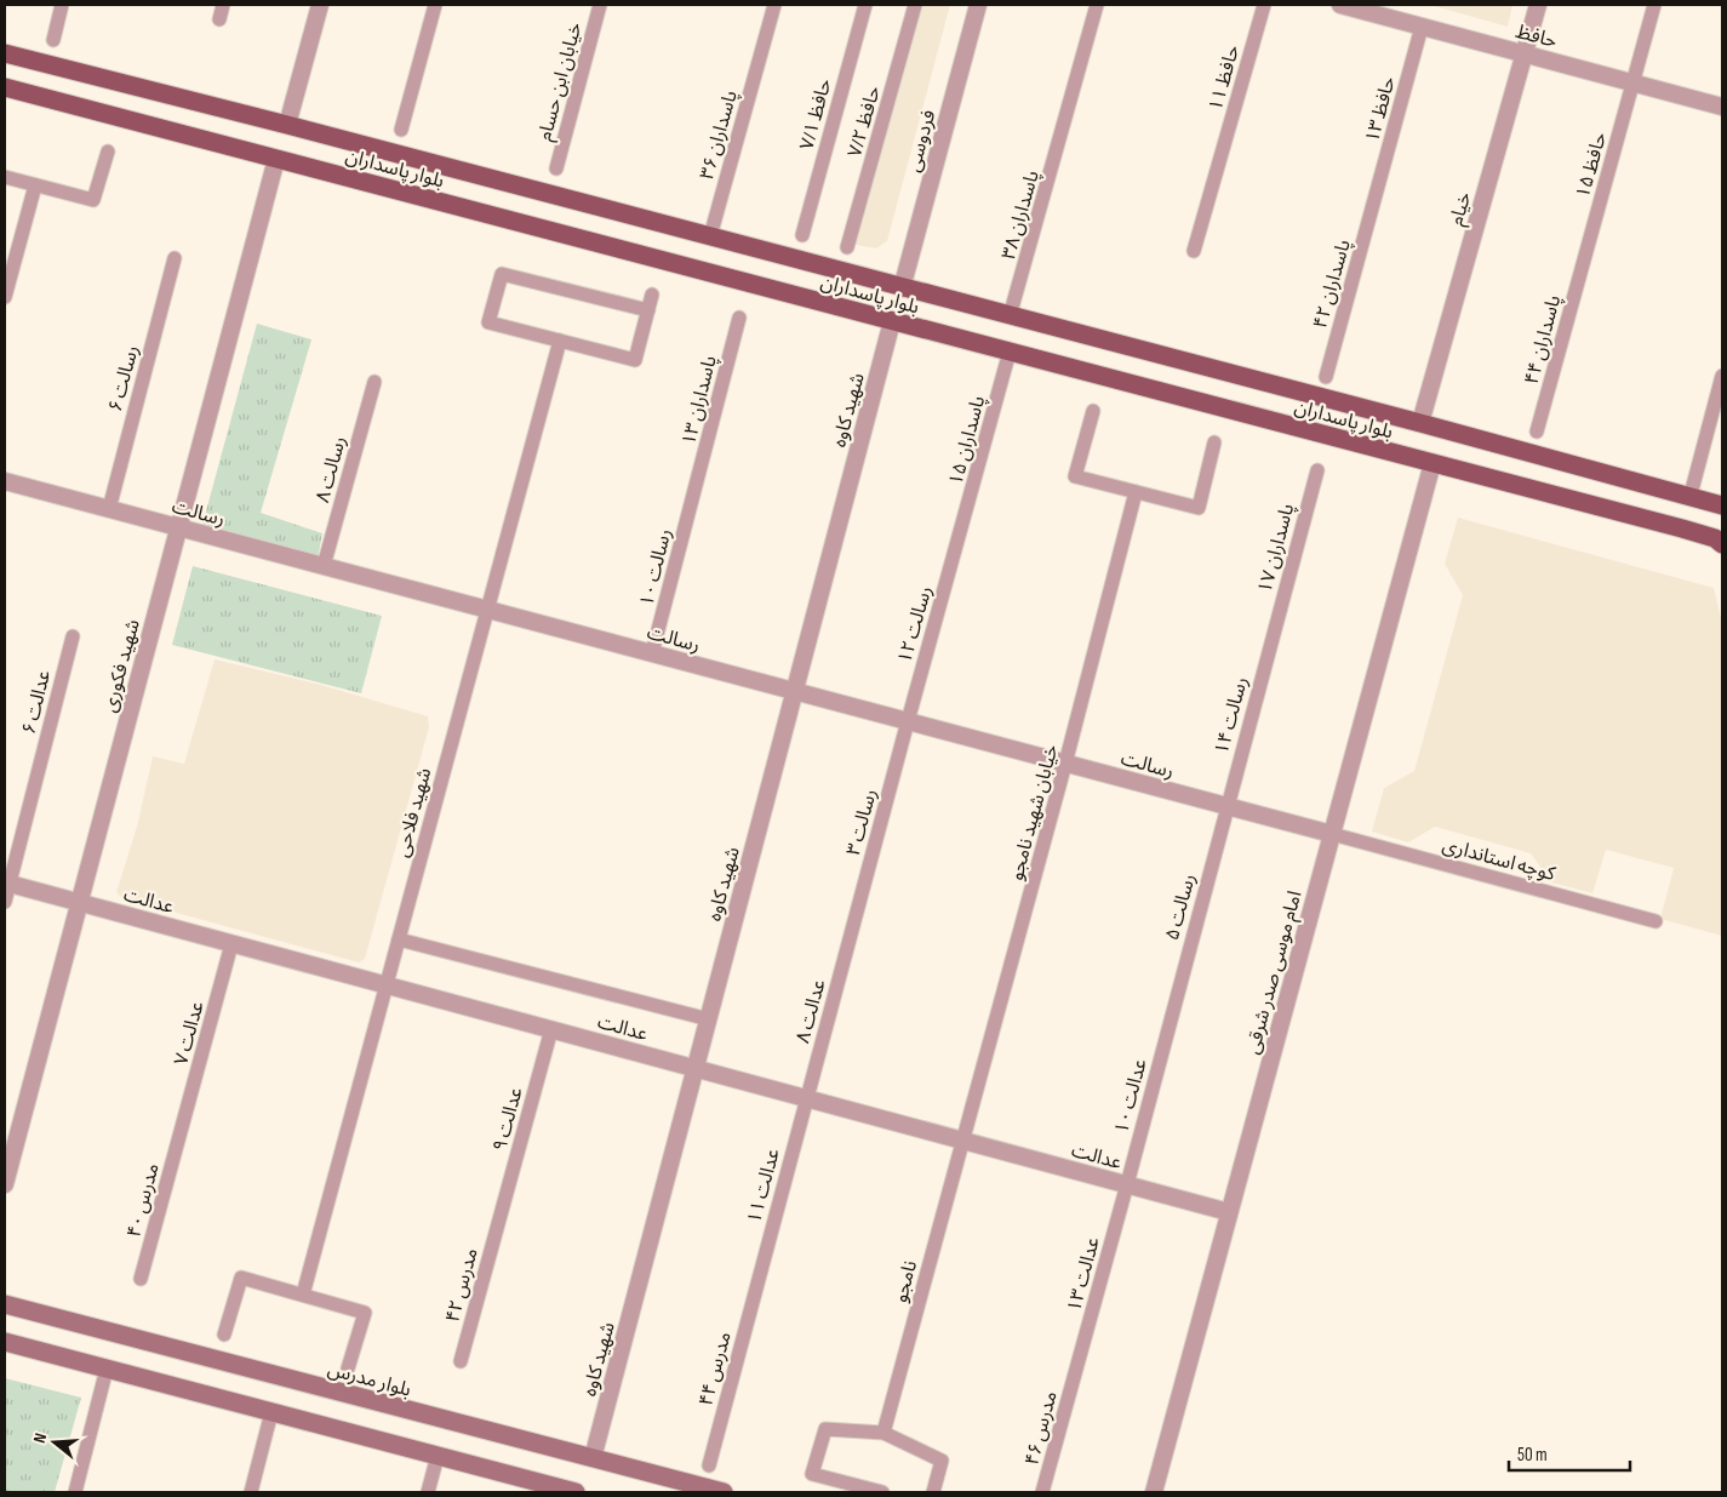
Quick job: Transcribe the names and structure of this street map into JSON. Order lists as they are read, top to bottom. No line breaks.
{"streets":{"main road":["بلوار پاسداران","بلوار مدرس"],"street":["حافظ","حافظ ۱۱","خیابان ابن حسام","حافظ ۱۳","حافظ ۷/۱","حافظ ۷/۲","پاسداران ۳۶","فردوسی","حافظ ۱۵","خیام","پاسداران ۳۸","پاسداران ۴۲","پاسداران ۴۴","رسالت ۶","پاسداران ۱۳","شهید کاوه","پاسداران ۱۵","رسالت ۸","رسالت","پاسداران ۱۷","رسالت ۱۰","رسالت ۱۲","شهید فکوری","عدالت ۶","رسالت ۱۴","شهید فلاحی","خیابان شهید نامجو","رسالت ۳","کوچه استانداری","عدالت","رسالت ۵","امام موسی صدر شرقی","عدالت ۸","عدالت ۷","عدالت ۱۰","عدالت ۹","عدالت ۱۱","مدرس ۴۰","عدالت ۱۳","نامجو","مدرس ۴۲","مدرس ۴۴","مدرس ۴۶"]},"crossings":[["حافظ","حافظ ۱۳"],["حافظ","حافظ ۱۵"],["حافظ","خیام"],["حافظ ۱۳","پاسداران ۴۲"],["پاسداران ۳۶","بلوار پاسداران"],["فردوسی","بلوار پاسداران"],["حافظ ۱۵","پاسداران ۴۴"],["بلوار پاسداران","خیام"],["بلوار پاسداران","پاسداران ۳۸"],["بلوار پاسداران","شهید کاوه"],["بلوار پاسداران","پاسداران ۱۵"],["بلوار پاسداران","شهید فکوری"],["بلوار پاسداران","امام موسی صدر شرقی"],["رسالت ۶","رسالت"],["پاسداران ۱۳","رسالت ۱۰"],["شهید کاوه","رسالت"],["شهید کاوه","عدالت"],["شهید کاوه","بلوار مدرس"],["پاسداران ۱۵","رسالت ۱۲"],["رسالت ۸","رسالت"],["رسالت","رسالت ۱۰"],["رسالت","رسالت ۱۲"],["رسالت","شهید فکوری"],["رسالت","رسالت ۱۴"],["رسالت","شهید فلاحی"],["رسالت","خیابان شهید نامجو"],["رسالت","رسالت ۳"],["رسالت","کوچه استانداری"],["رسالت","رسالت ۵"],["رسالت","امام موسی صدر شرقی"],["پاسداران ۱۷","رسالت ۱۴"],["رسالت ۱۲","رسالت ۳"],["شهید فکوری","عدالت"],["عدالت ۶","عدالت"],["رسالت ۱۴","رسالت ۵"],["شهید فلاحی","عدالت"],["خیابان شهید نامجو","عدالت"],["خیابان شهید نامجو","نامجو"],["رسالت ۳","عدالت ۸"],["کوچه استانداری","امام موسی صدر شرقی"],["عدالت","امام موسی صدر شرقی"],["عدالت","عدالت ۸"],["عدالت","عدالت ۷"],["عدالت","عدالت ۱۰"],["عدالت","عدالت ۹"],["عدالت","عدالت ۱۱"],["عدالت","عدالت ۱۳"],["عدالت","نامجو"],["رسالت ۵","عدالت ۱۰"],["عدالت ۸","عدالت ۱۱"],["عدالت ۷","مدرس ۴۰"],["عدالت ۱۰","عدالت ۱۳"],["عدالت ۹","مدرس ۴۲"],["عدالت ۱۱","مدرس ۴۴"],["عدالت ۱۳","مدرس ۴۶"]],"scale_bar":"50 m","north":"left"}
